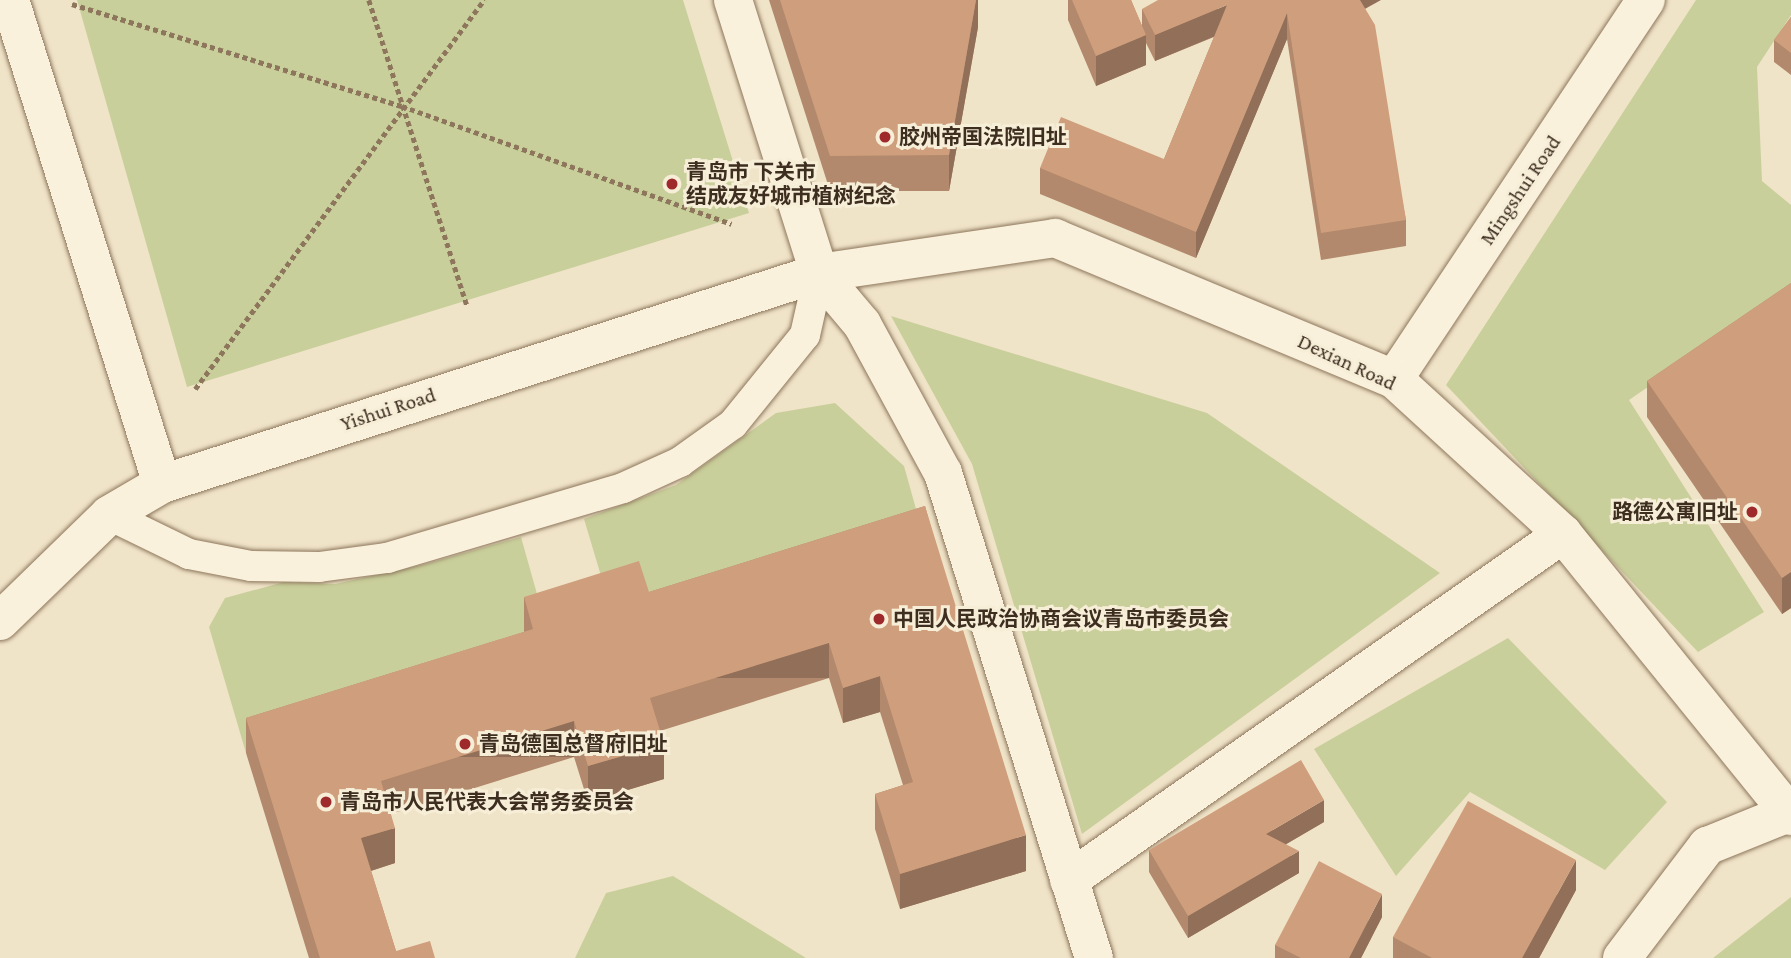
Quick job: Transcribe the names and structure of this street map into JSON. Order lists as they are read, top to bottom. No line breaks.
{"streets":{"street":["Mingshui Road","Dexian Road","Yishui Road"]},"crossings":[["Mingshui Road","Dexian Road"],["Dexian Road","Yishui Road"]],"places":["胶州帝国法院旧址","青岛市 下关市 结成友好城市植树纪念","路德公寓旧址","中国人民政治协商会议青岛市委员会","青岛德国总督府旧址","青岛市人民代表大会常务委员会"]}
